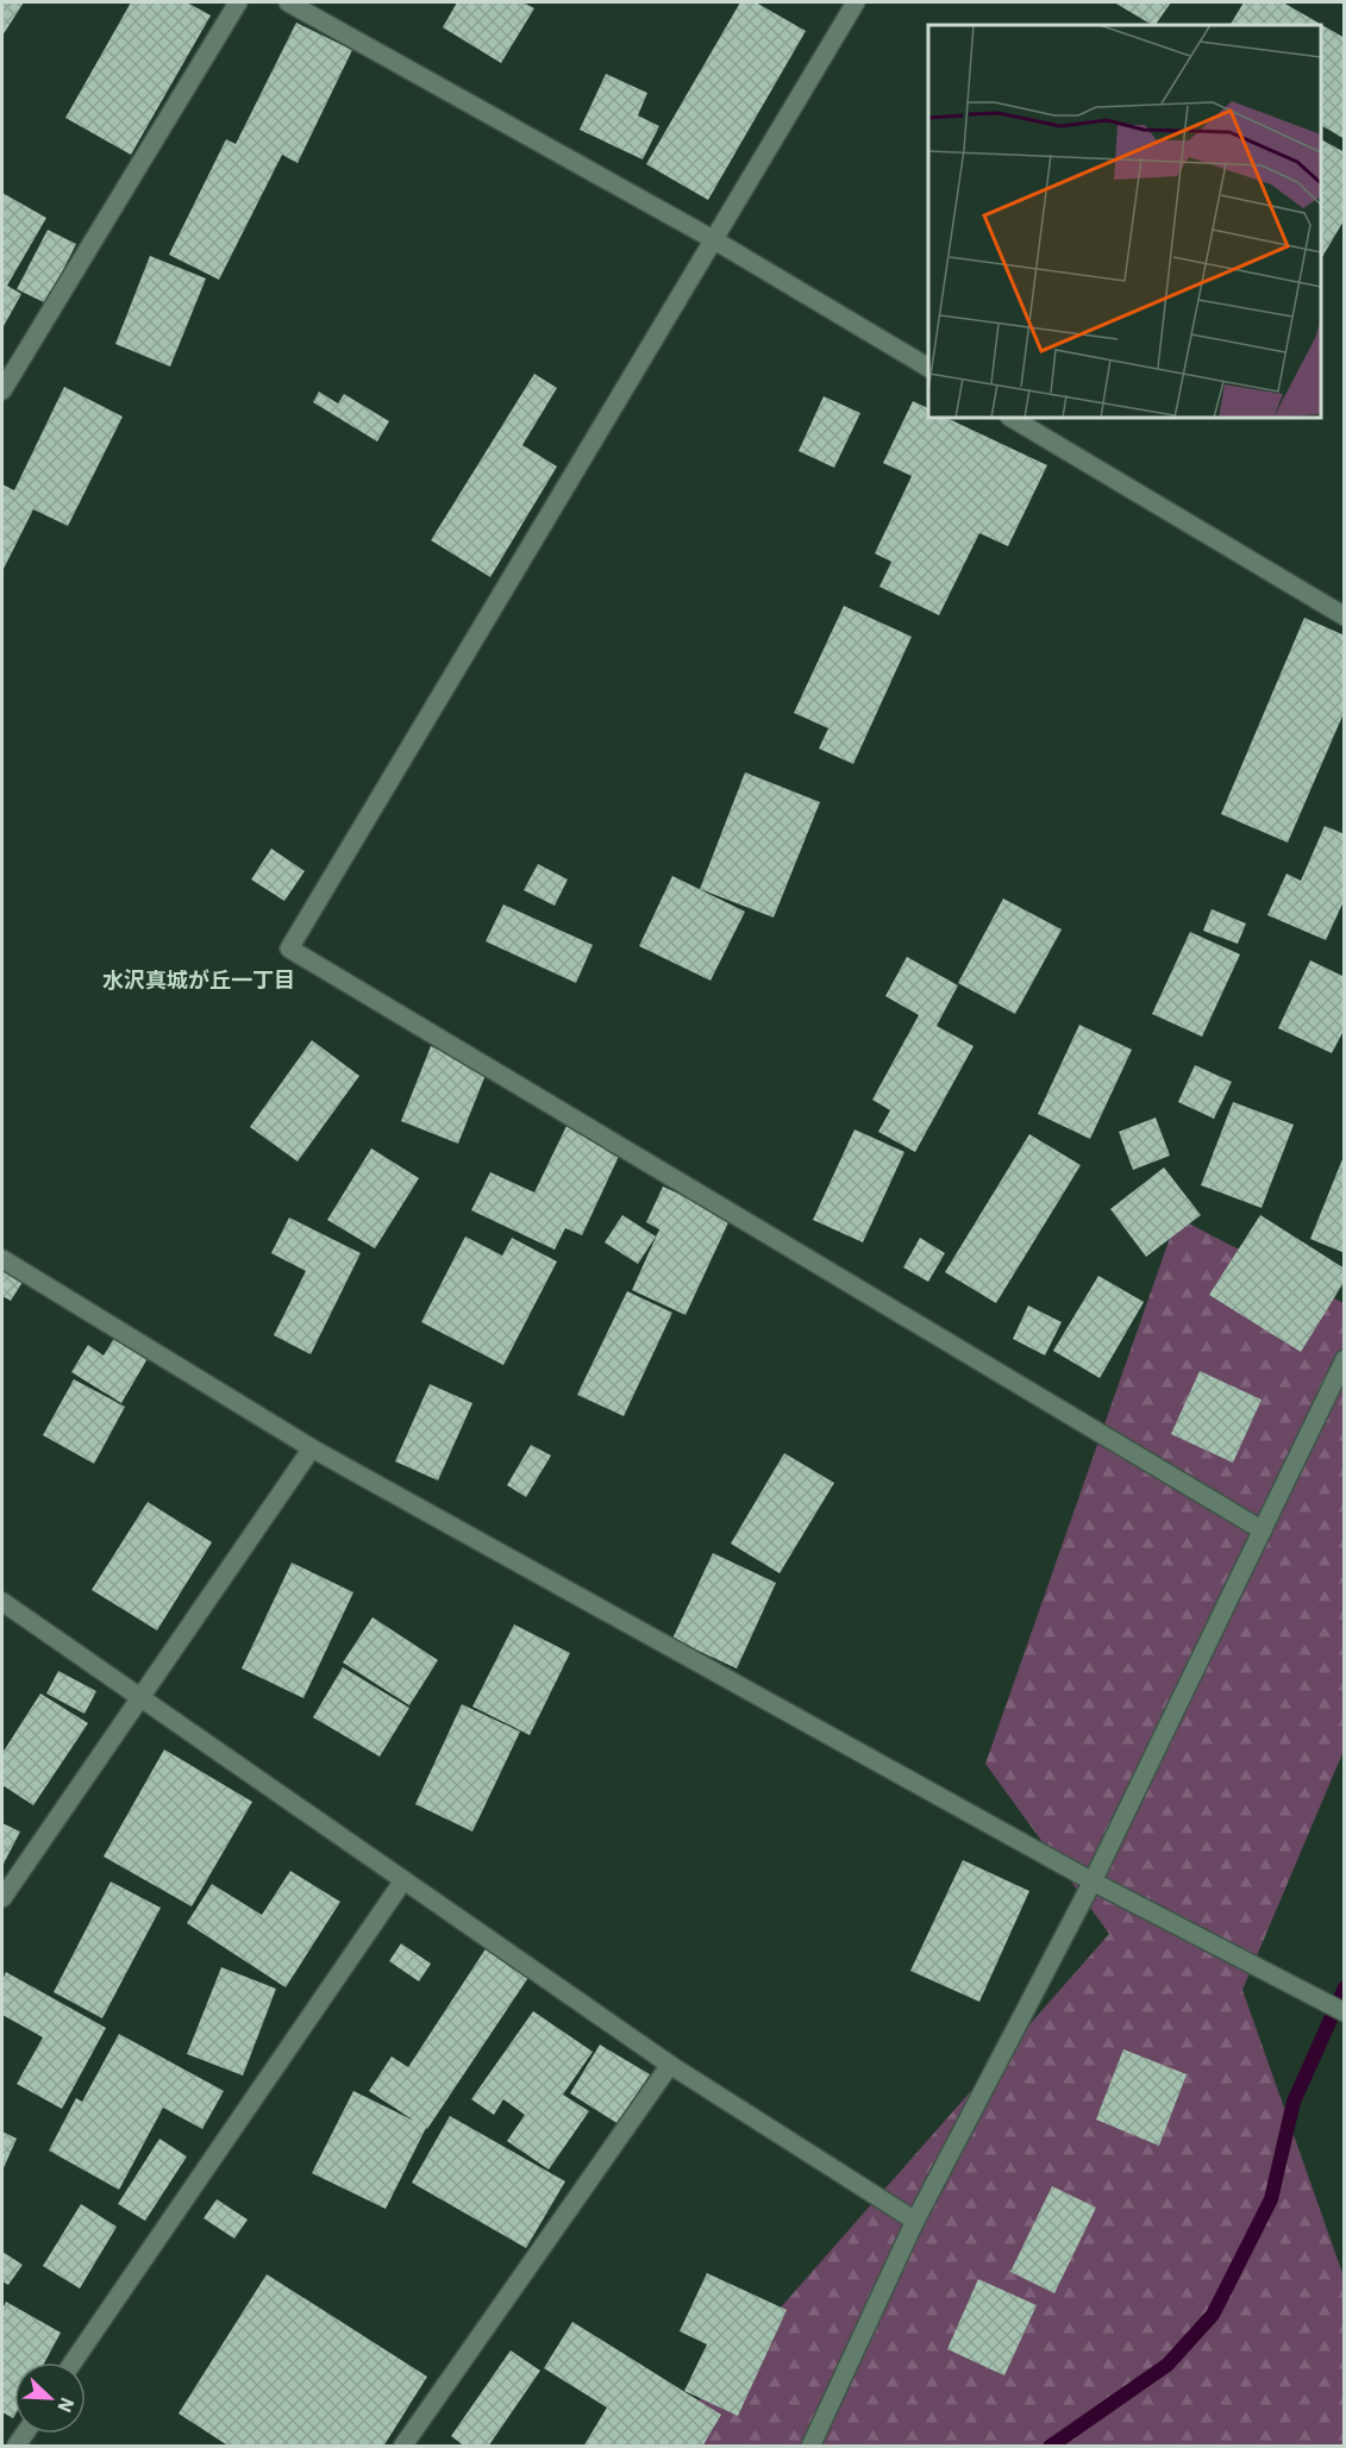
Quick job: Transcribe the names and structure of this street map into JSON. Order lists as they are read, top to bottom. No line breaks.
{"districts":["水沢真城が丘一丁目"],"north":"bottom right"}
